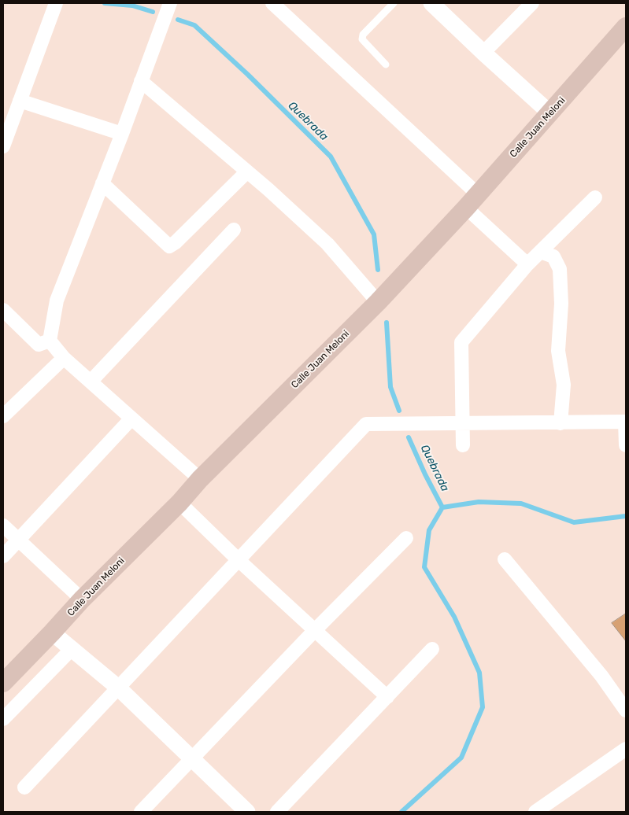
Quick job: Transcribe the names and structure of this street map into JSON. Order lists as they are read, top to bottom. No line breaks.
{"streets":{"main road":["Calle Juan Meloni"]},"water":["Quebrada"]}
